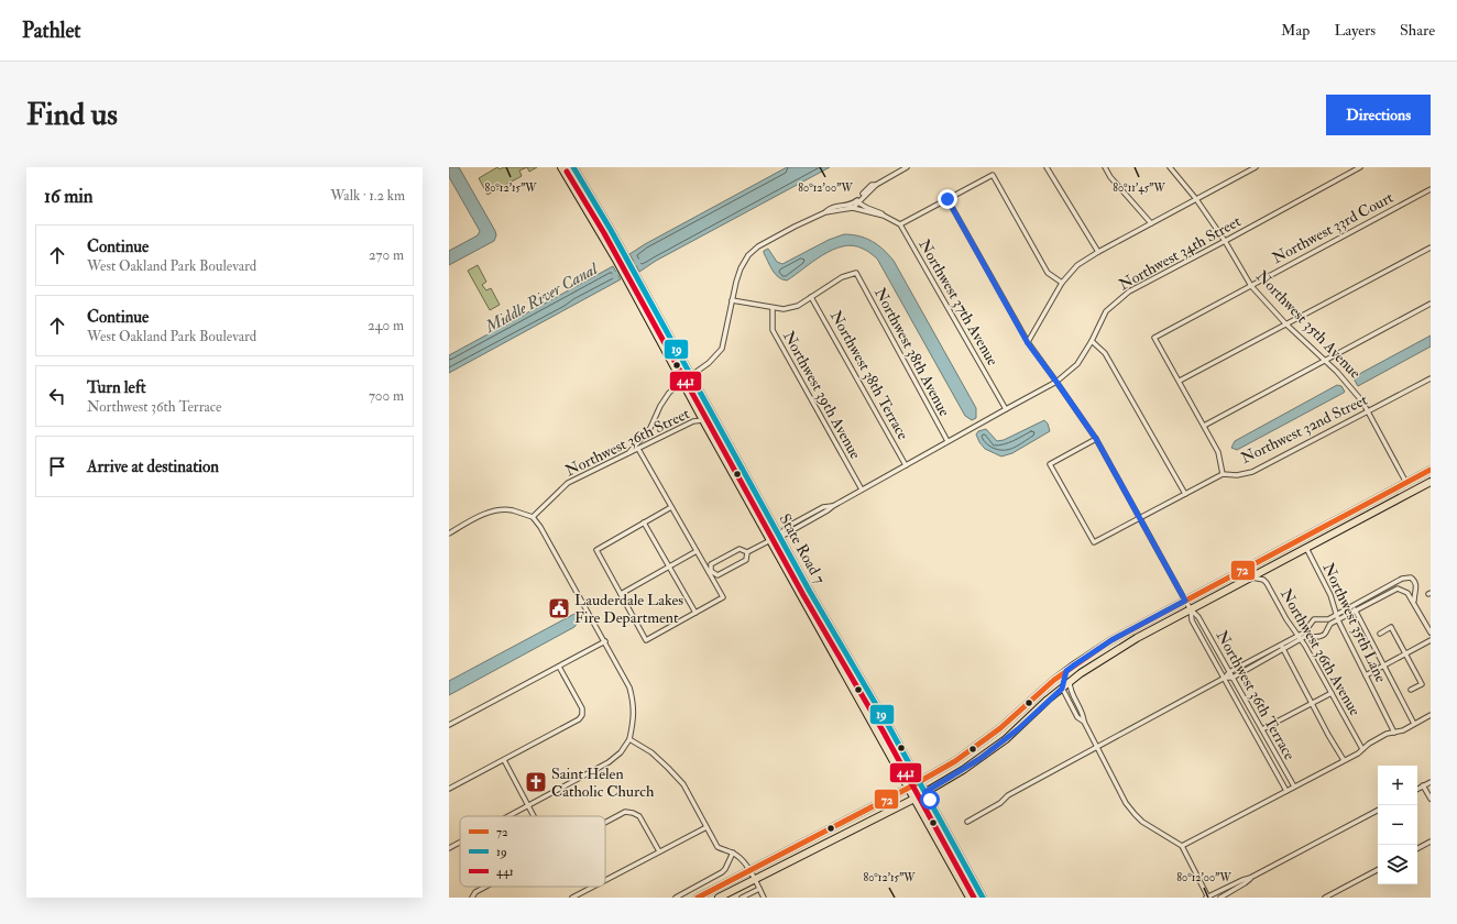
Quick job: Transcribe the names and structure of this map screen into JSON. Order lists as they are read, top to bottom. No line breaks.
{"streets":{"main road":["State Road 7"],"street":["Northwest 33rd Court","Northwest 34th Street","Northwest 37th Avenue","Northwest 35th Avenue","Northwest 38th Avenue","Northwest 38th Terrace","Northwest 39th Avenue","Northwest 32nd Street","Northwest 36th Street","Northwest 35th Lane","Northwest 36th Avenue","Northwest 36th Terrace"]},"crossings":[["Northwest 33rd Court","Northwest 35th Avenue"],["Northwest 34th Street","Northwest 37th Avenue"],["Northwest 34th Street","Northwest 35th Avenue"],["Northwest 34th Street","Northwest 38th Avenue"],["Northwest 34th Street","Northwest 38th Terrace"],["Northwest 34th Street","Northwest 39th Avenue"],["Northwest 34th Street","State Road 7"],["Northwest 34th Street","Northwest 36th Terrace"],["Northwest 35th Avenue","Northwest 32nd Street"],["Northwest 38th Avenue","Northwest 38th Terrace"],["Northwest 32nd Street","Northwest 36th Terrace"],["Northwest 36th Street","State Road 7"]],"water":["Middle River Canal"],"places":{"public building":["Lauderdale Lakes Fire Department"],"church":["Saint Helen Catholic Church"]},"lines":["transit line 19","transit line 441","transit line 72"],"legend":["72","19","441"],"page":{"header":"Pathlet","nav":["Map","Layers","Share"],"buttons":"Directions","title":"Find us","heading":["16 min","Walk · 1.2 km"],"list":[["Continue","West Oakland Park Boulevard","270 m"],["Continue","West Oakland Park Boulevard","240 m"],["Turn left","Northwest 36th Terrace","700 m"],"Arrive at destination"],"map_buttons":["+","−"]},"coordinates":["80°12'15\"W","80°12'00\"W","80°11'45\"W"]}
